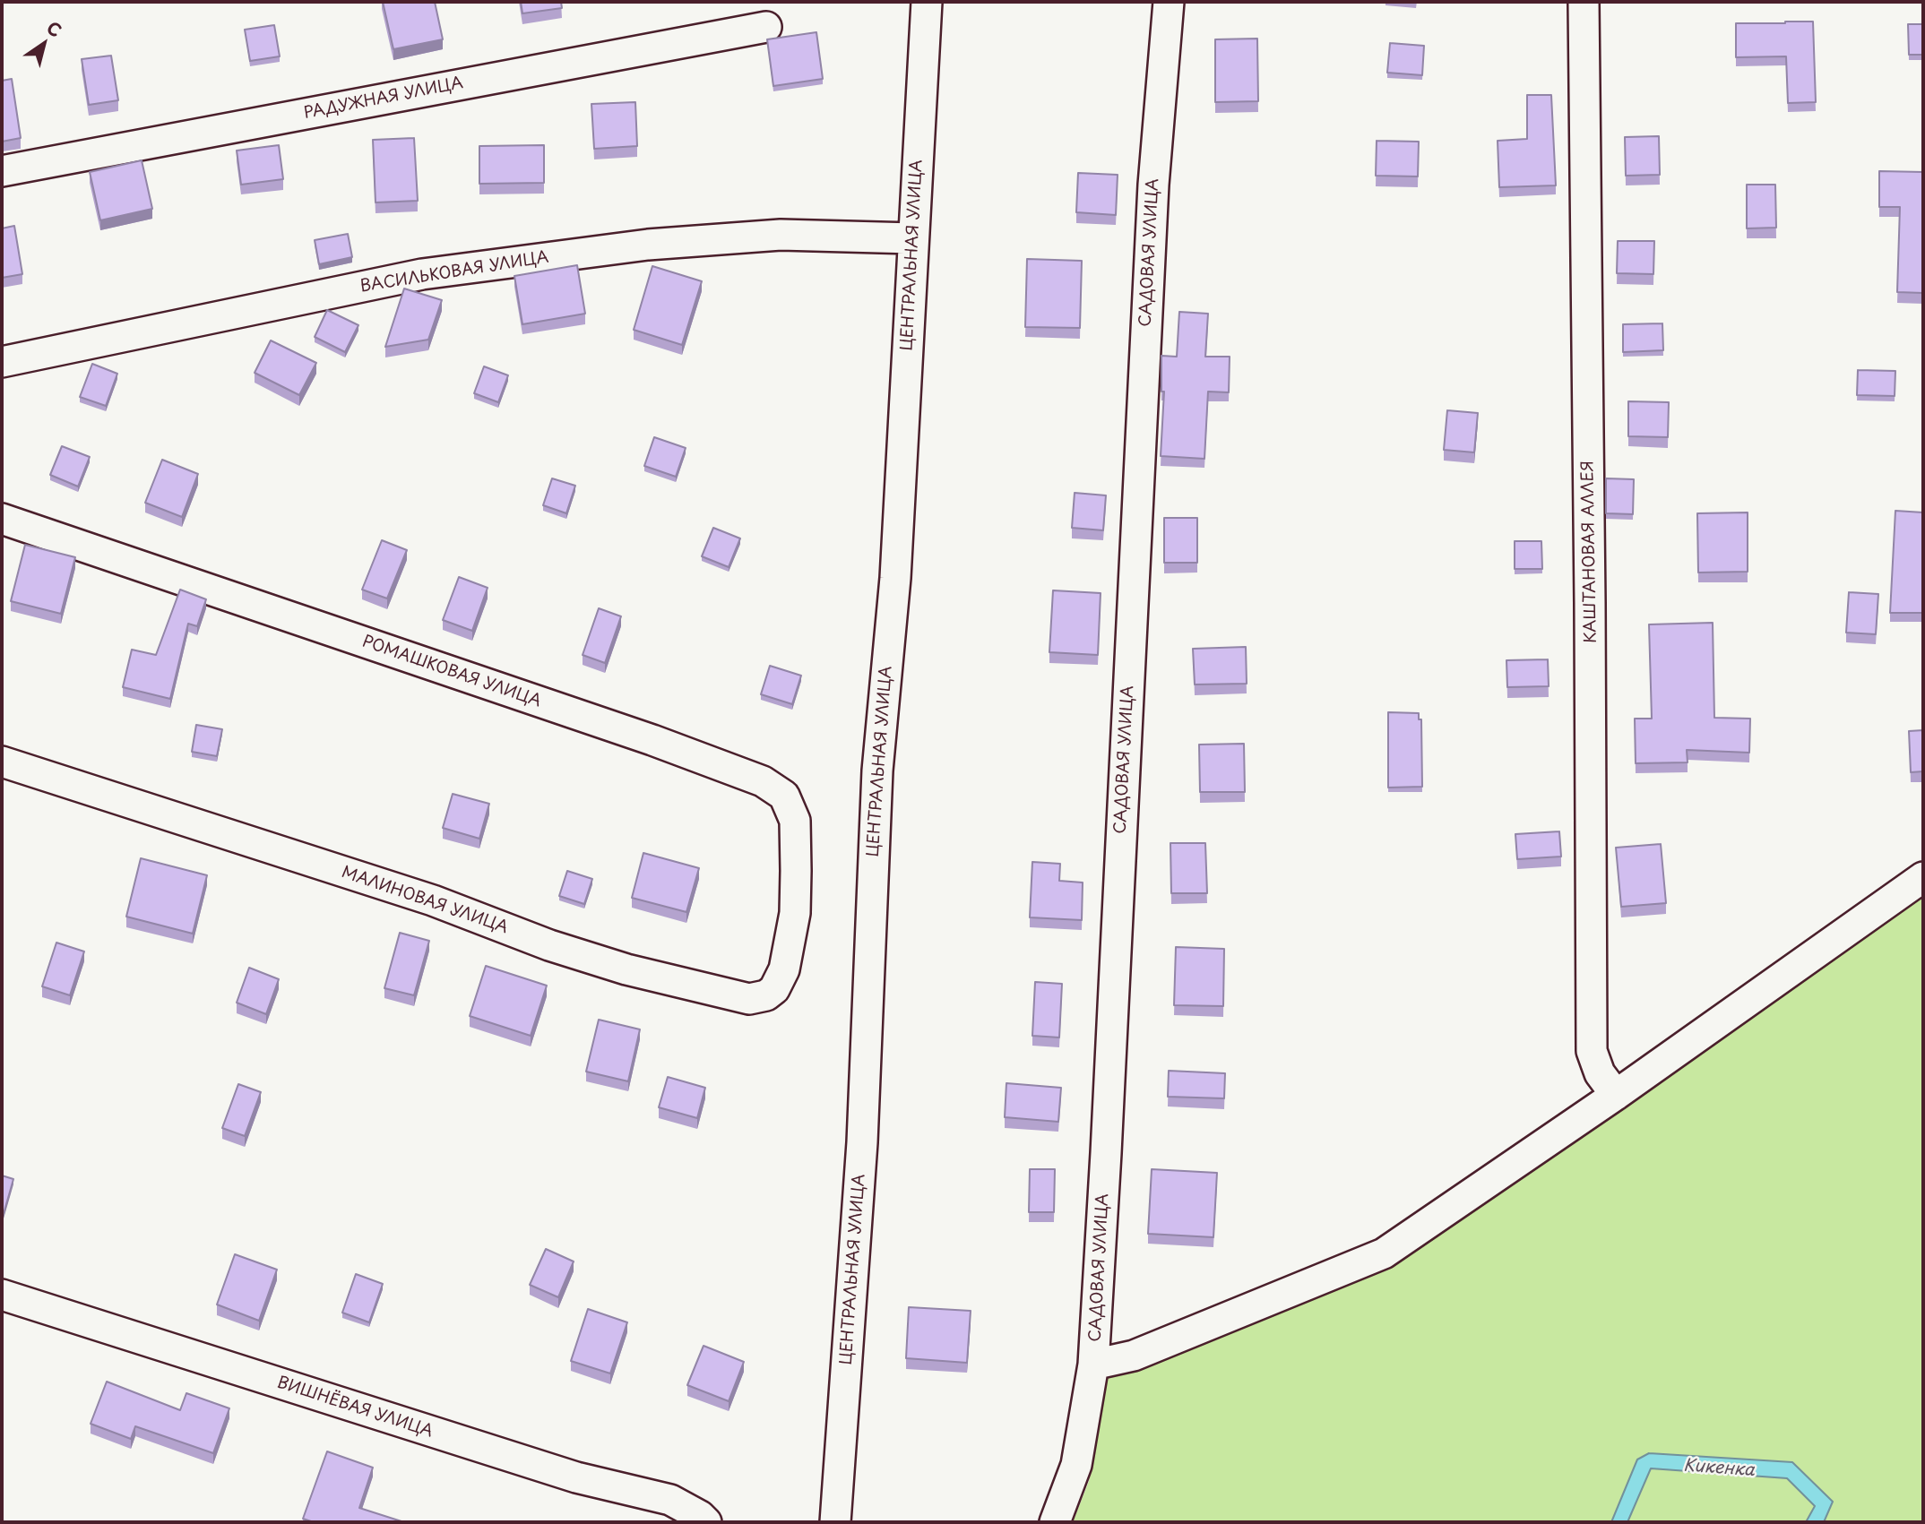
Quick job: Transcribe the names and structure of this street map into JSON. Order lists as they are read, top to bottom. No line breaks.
{"streets":{"street":["РАДУЖНАЯ УЛИЦА","САДОВАЯ УЛИЦА","ЦЕНТРАЛЬНАЯ УЛИЦА","ВАСИЛЬКОВАЯ УЛИЦА","КАШТАНОВАЯ АЛЛЕЯ","РОМАШКОВАЯ УЛИЦА","МАЛИНОВАЯ УЛИЦА","ВИШНЁВАЯ УЛИЦА"]},"crossings":[["ЦЕНТРАЛЬНАЯ УЛИЦА","ВАСИЛЬКОВАЯ УЛИЦА"],["РОМАШКОВАЯ УЛИЦА","МАЛИНОВАЯ УЛИЦА"]],"water":["Кикенка"],"north":"top right"}
